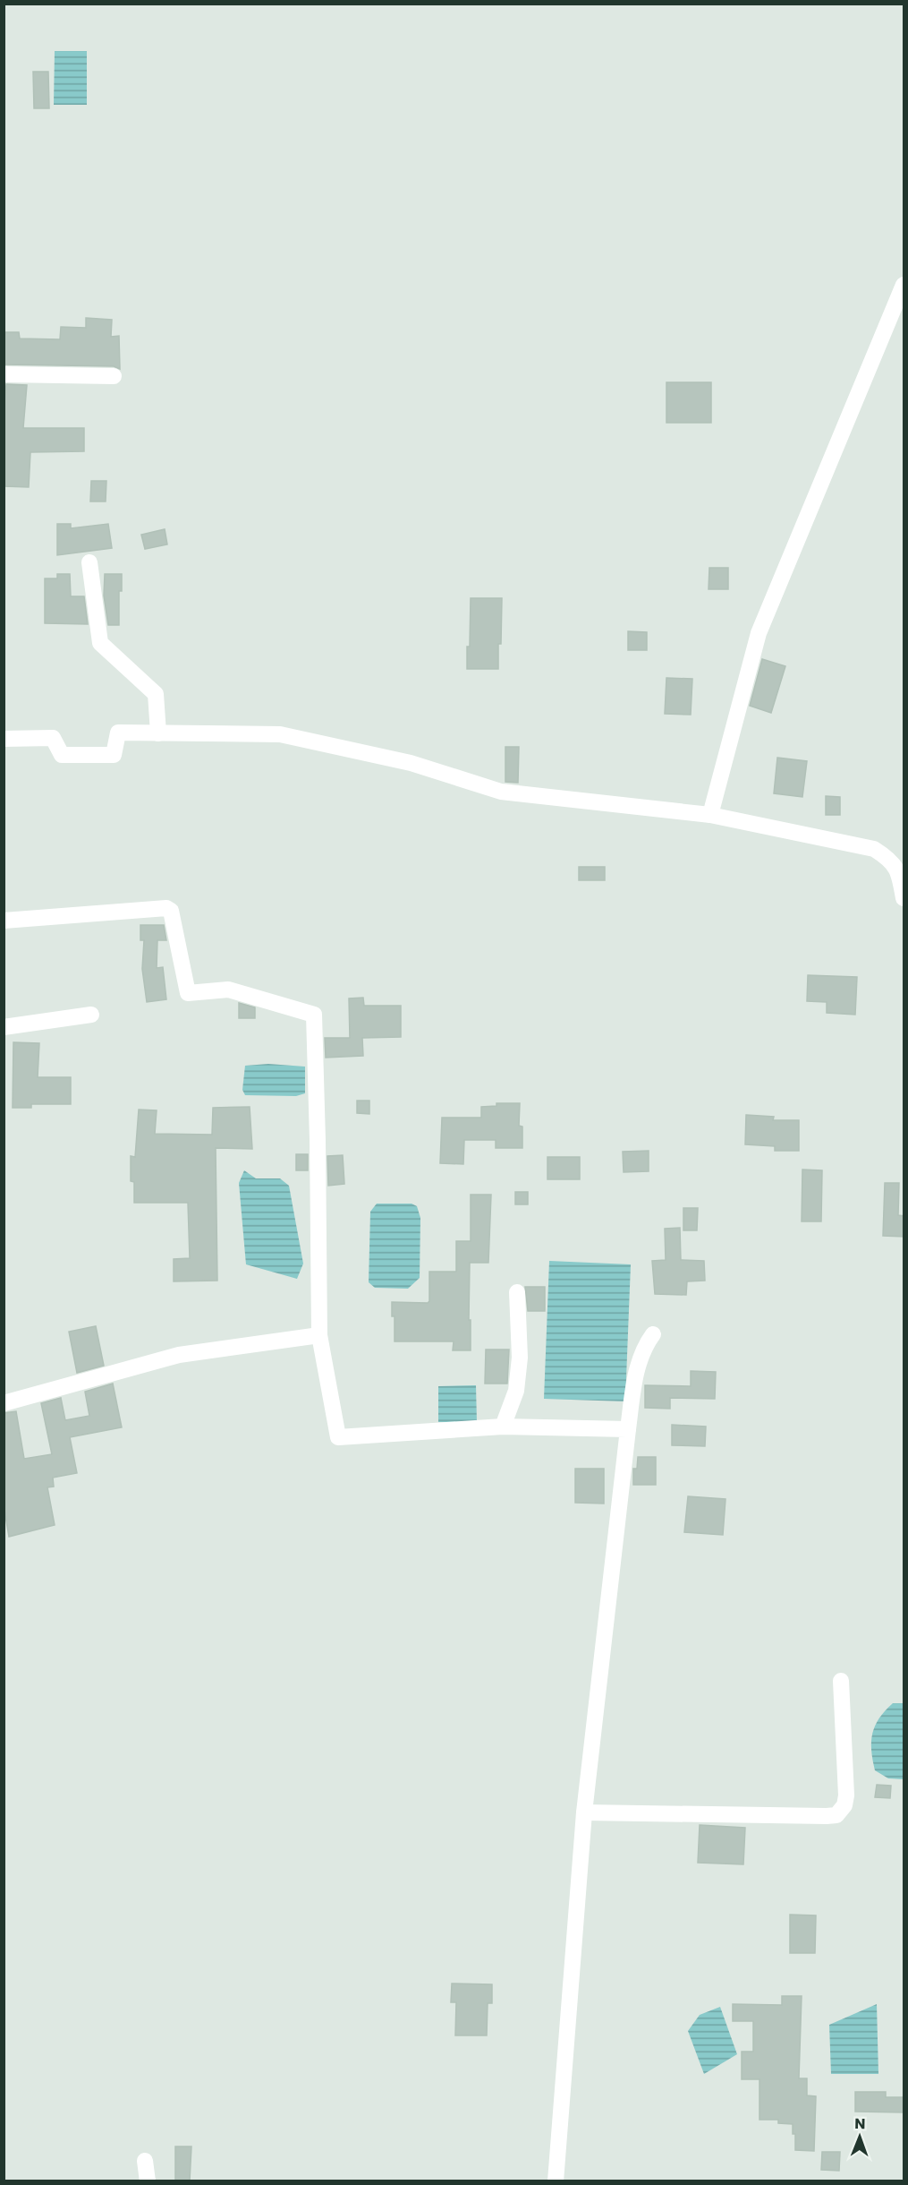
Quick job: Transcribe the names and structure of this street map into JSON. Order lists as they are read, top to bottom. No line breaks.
{"north":"top"}
